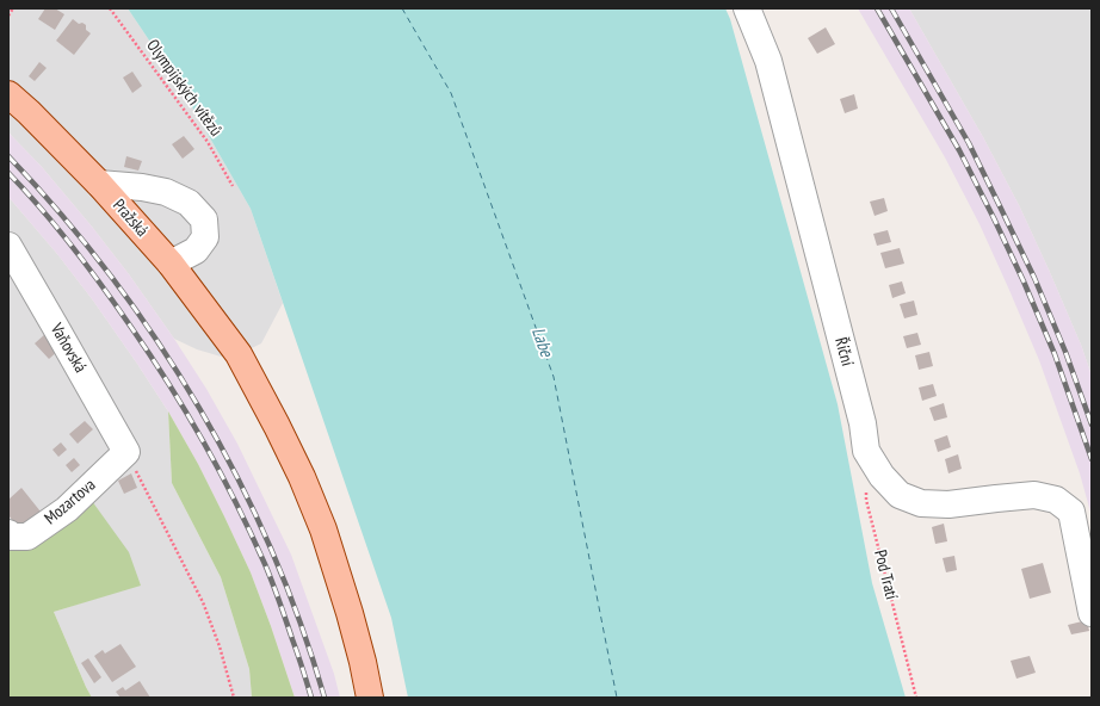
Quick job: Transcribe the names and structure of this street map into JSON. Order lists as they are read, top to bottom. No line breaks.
{"streets":{"main road":["Pražská"],"street":["Vaňovská","Říční","Mozartova"],"path":["Olympijských vítězů","Pod Tratí"]},"crossings":[["Vaňovská","Mozartova"]],"water":["Labe"]}
